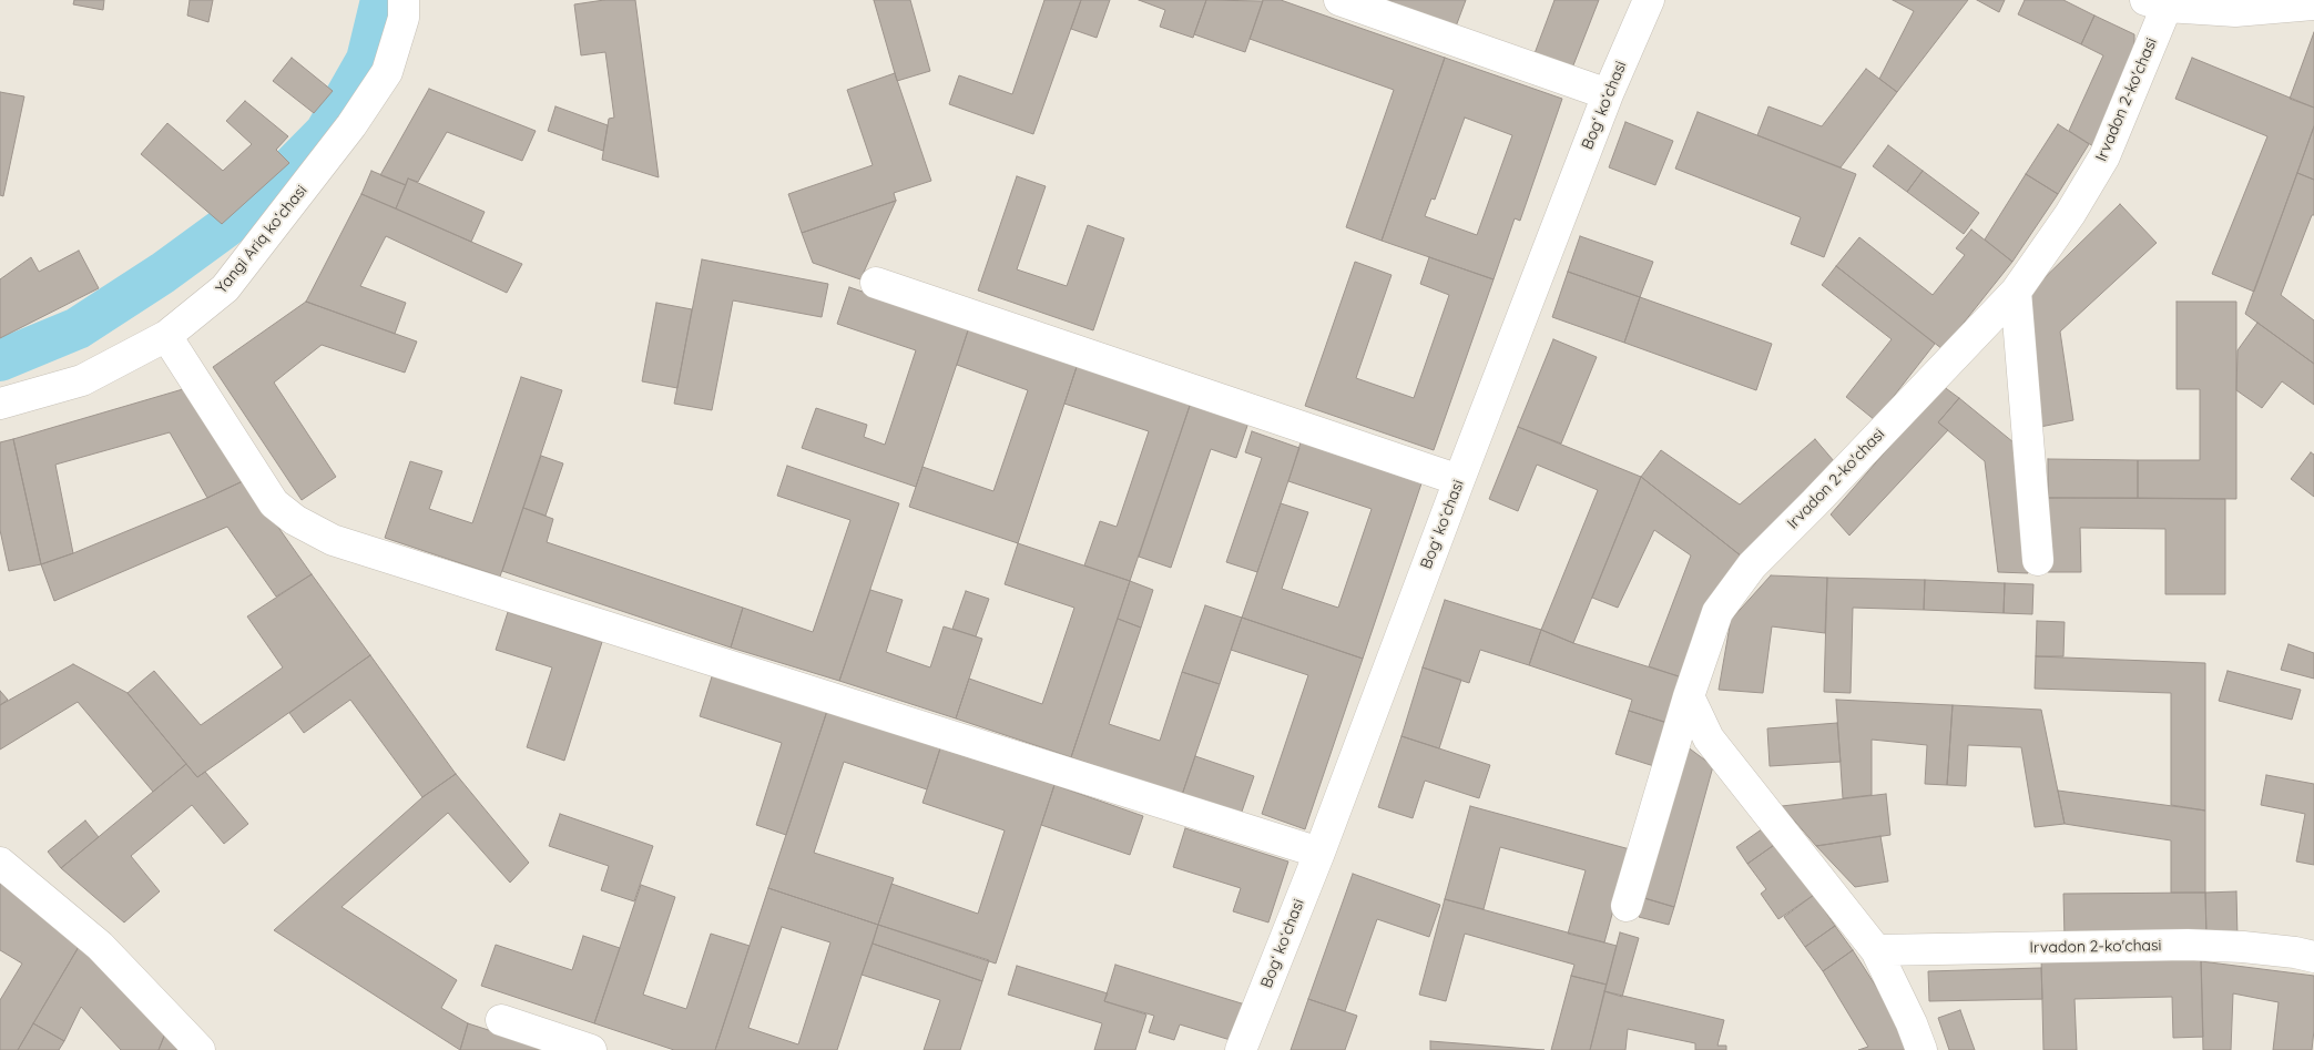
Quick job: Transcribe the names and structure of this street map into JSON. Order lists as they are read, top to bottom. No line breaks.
{"streets":{"street":["Irvadon 2-koʼchasi","Bogʻ koʻchasi","Yangi Ariq koʻchasi"]}}
